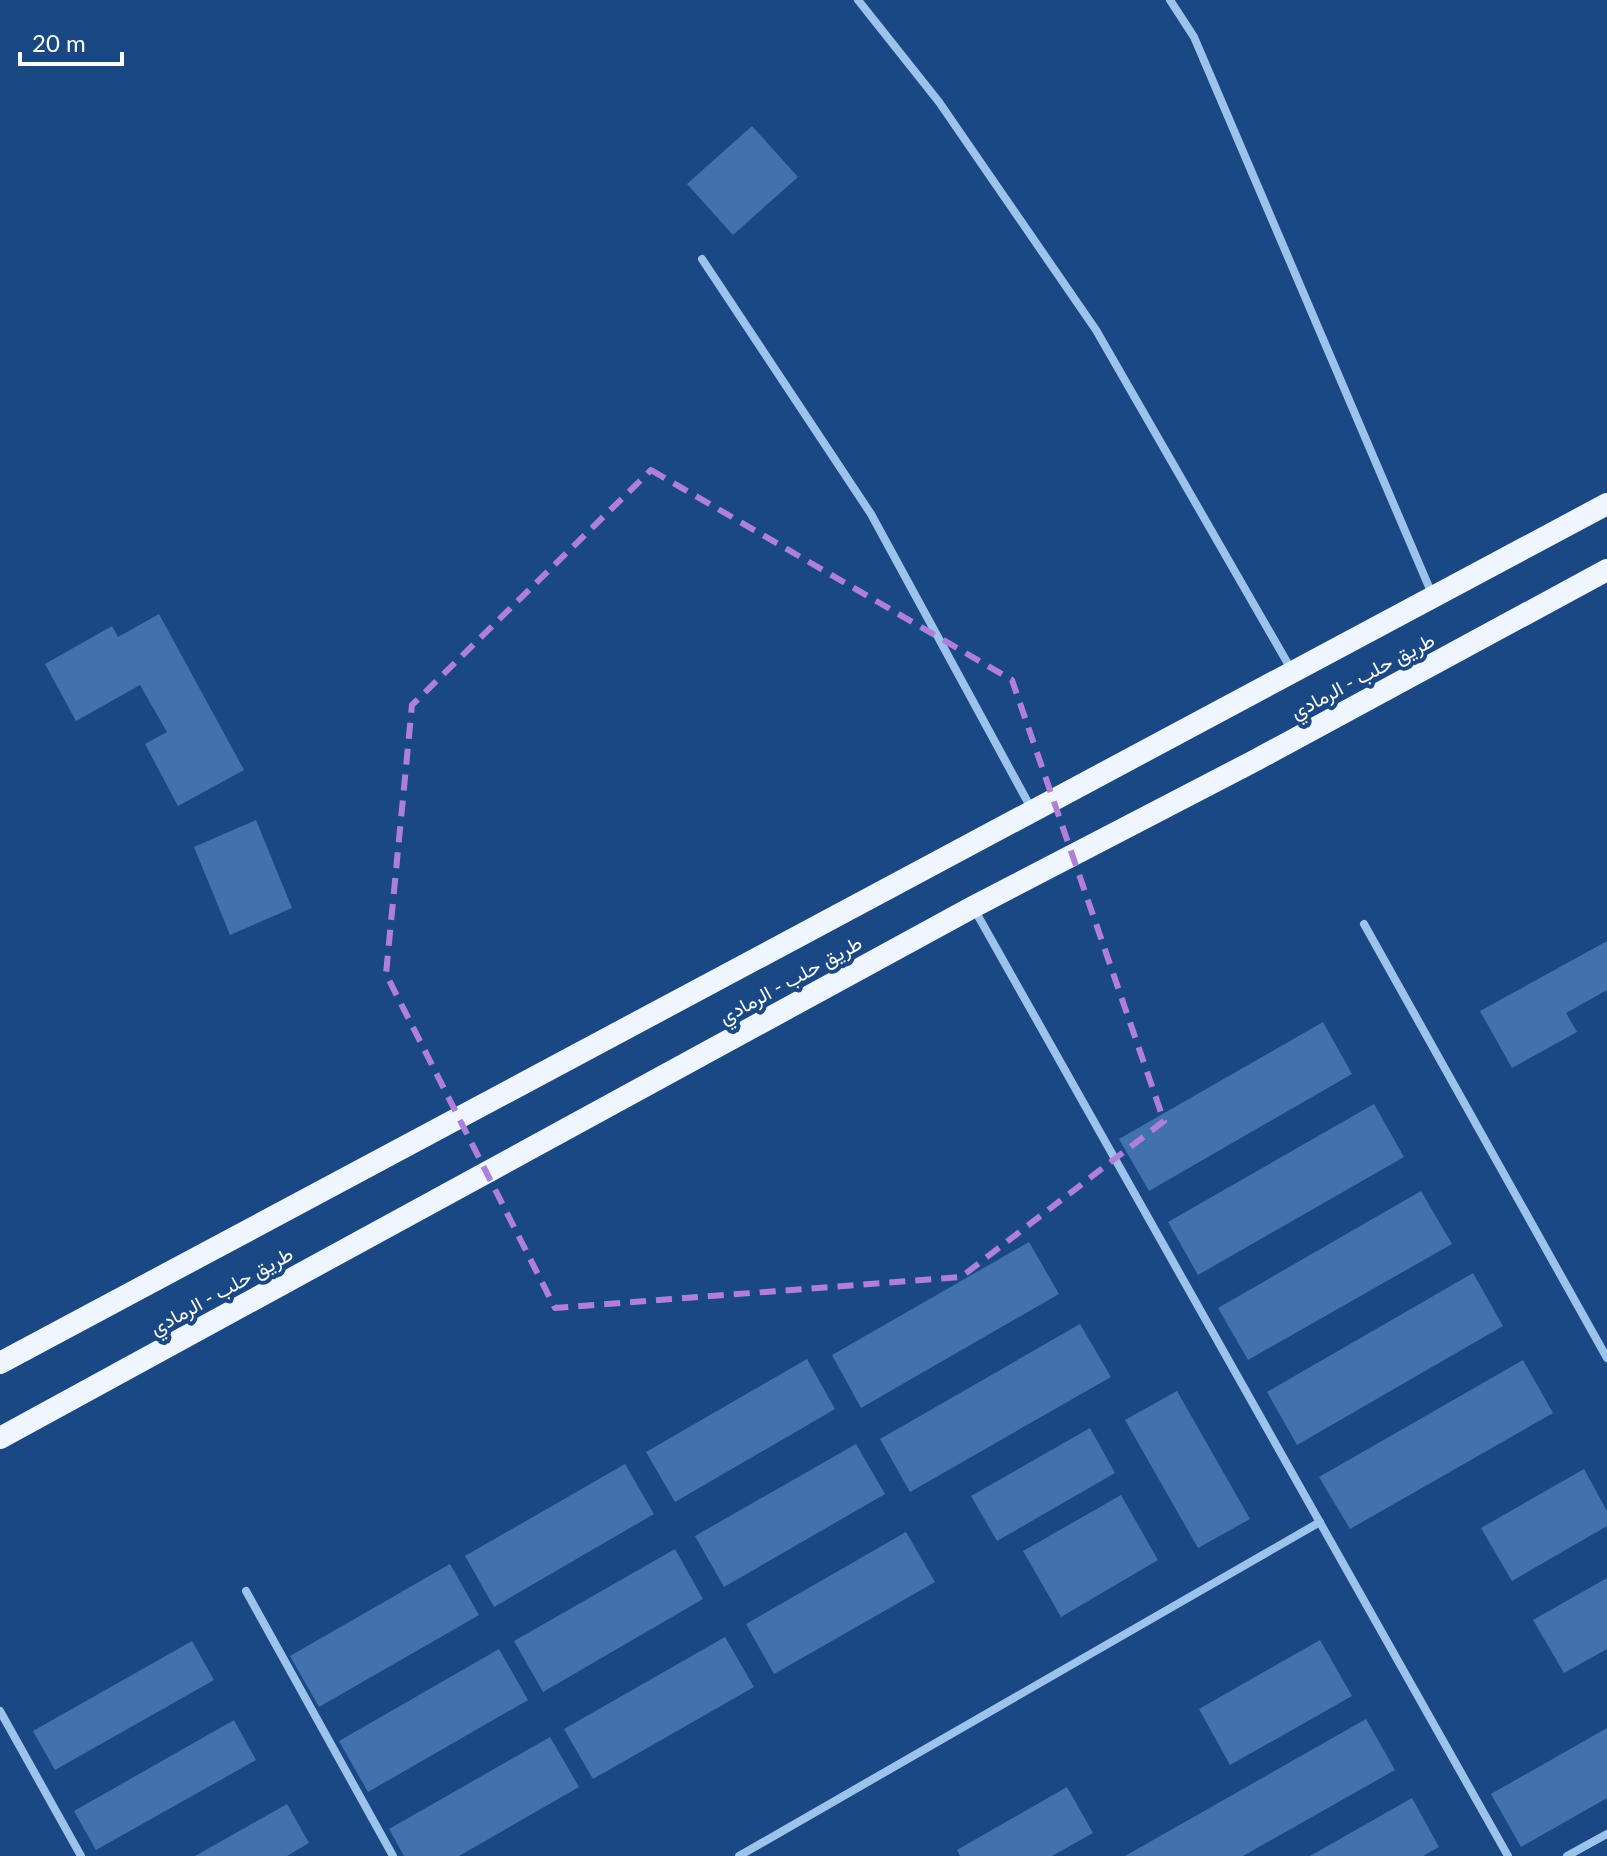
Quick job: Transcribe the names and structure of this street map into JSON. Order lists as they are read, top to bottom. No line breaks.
{"streets":{"highway":["طريق حلب - الرمادي"]},"scale_bar":"20 m"}
